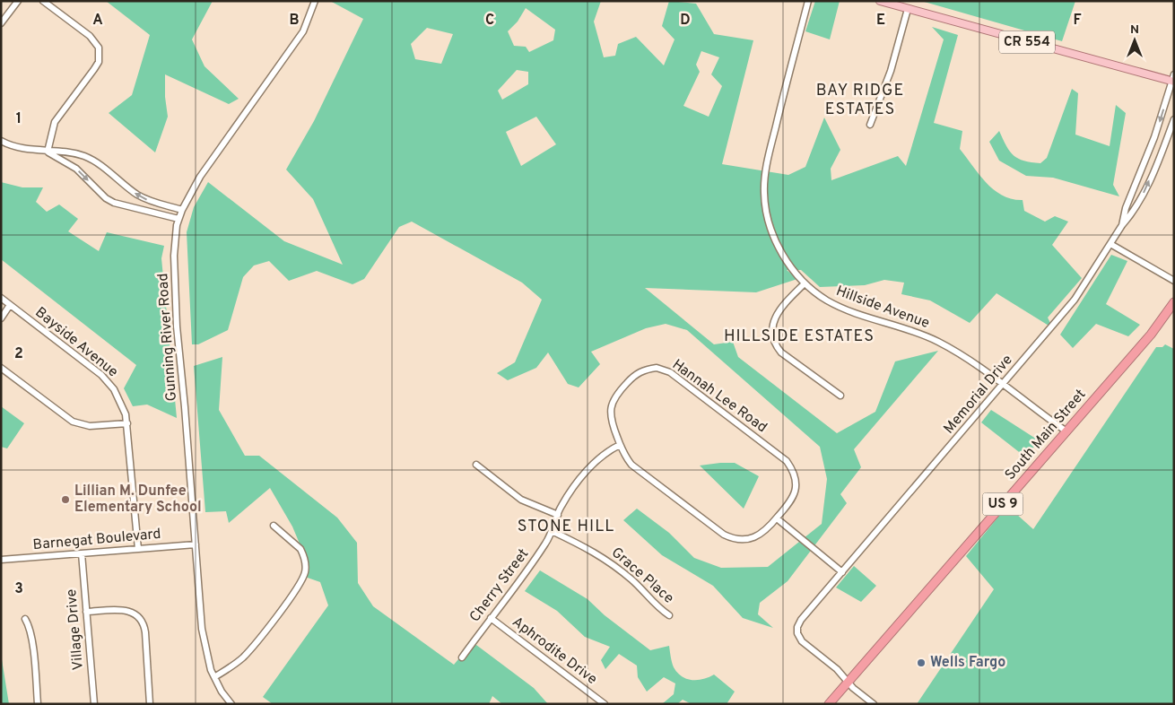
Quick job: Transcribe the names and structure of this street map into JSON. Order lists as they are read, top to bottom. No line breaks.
{"streets":{"highway":["South Main Street","US 9"],"main road":["CR 554"],"street":["Hillside Avenue","Gunning River Road","Bayside Avenue","Memorial Drive","Hannah Lee Road","Barnegat Boulevard","Grace Place","Cherry Street","Village Drive","Aphrodite Drive"]},"crossings":[["CR 554","Memorial Drive"],["Hillside Avenue","Memorial Drive"],["Hillside Avenue","South Main Street"],["Gunning River Road","Barnegat Boulevard"],["Bayside Avenue","Barnegat Boulevard"],["Memorial Drive","South Main Street"],["Hannah Lee Road","Cherry Street"],["Barnegat Boulevard","Village Drive"],["Grace Place","Cherry Street"],["Cherry Street","Aphrodite Drive"]],"districts":["BAY RIDGE ESTATES","HILLSIDE ESTATES","STONE HILL"],"places":["Lillian M. Dunfee Elementary School","Wells Fargo"],"north":"top","grid":{"columns":["A","B","C","D","E","F"],"rows":["1","2","3"]}}
